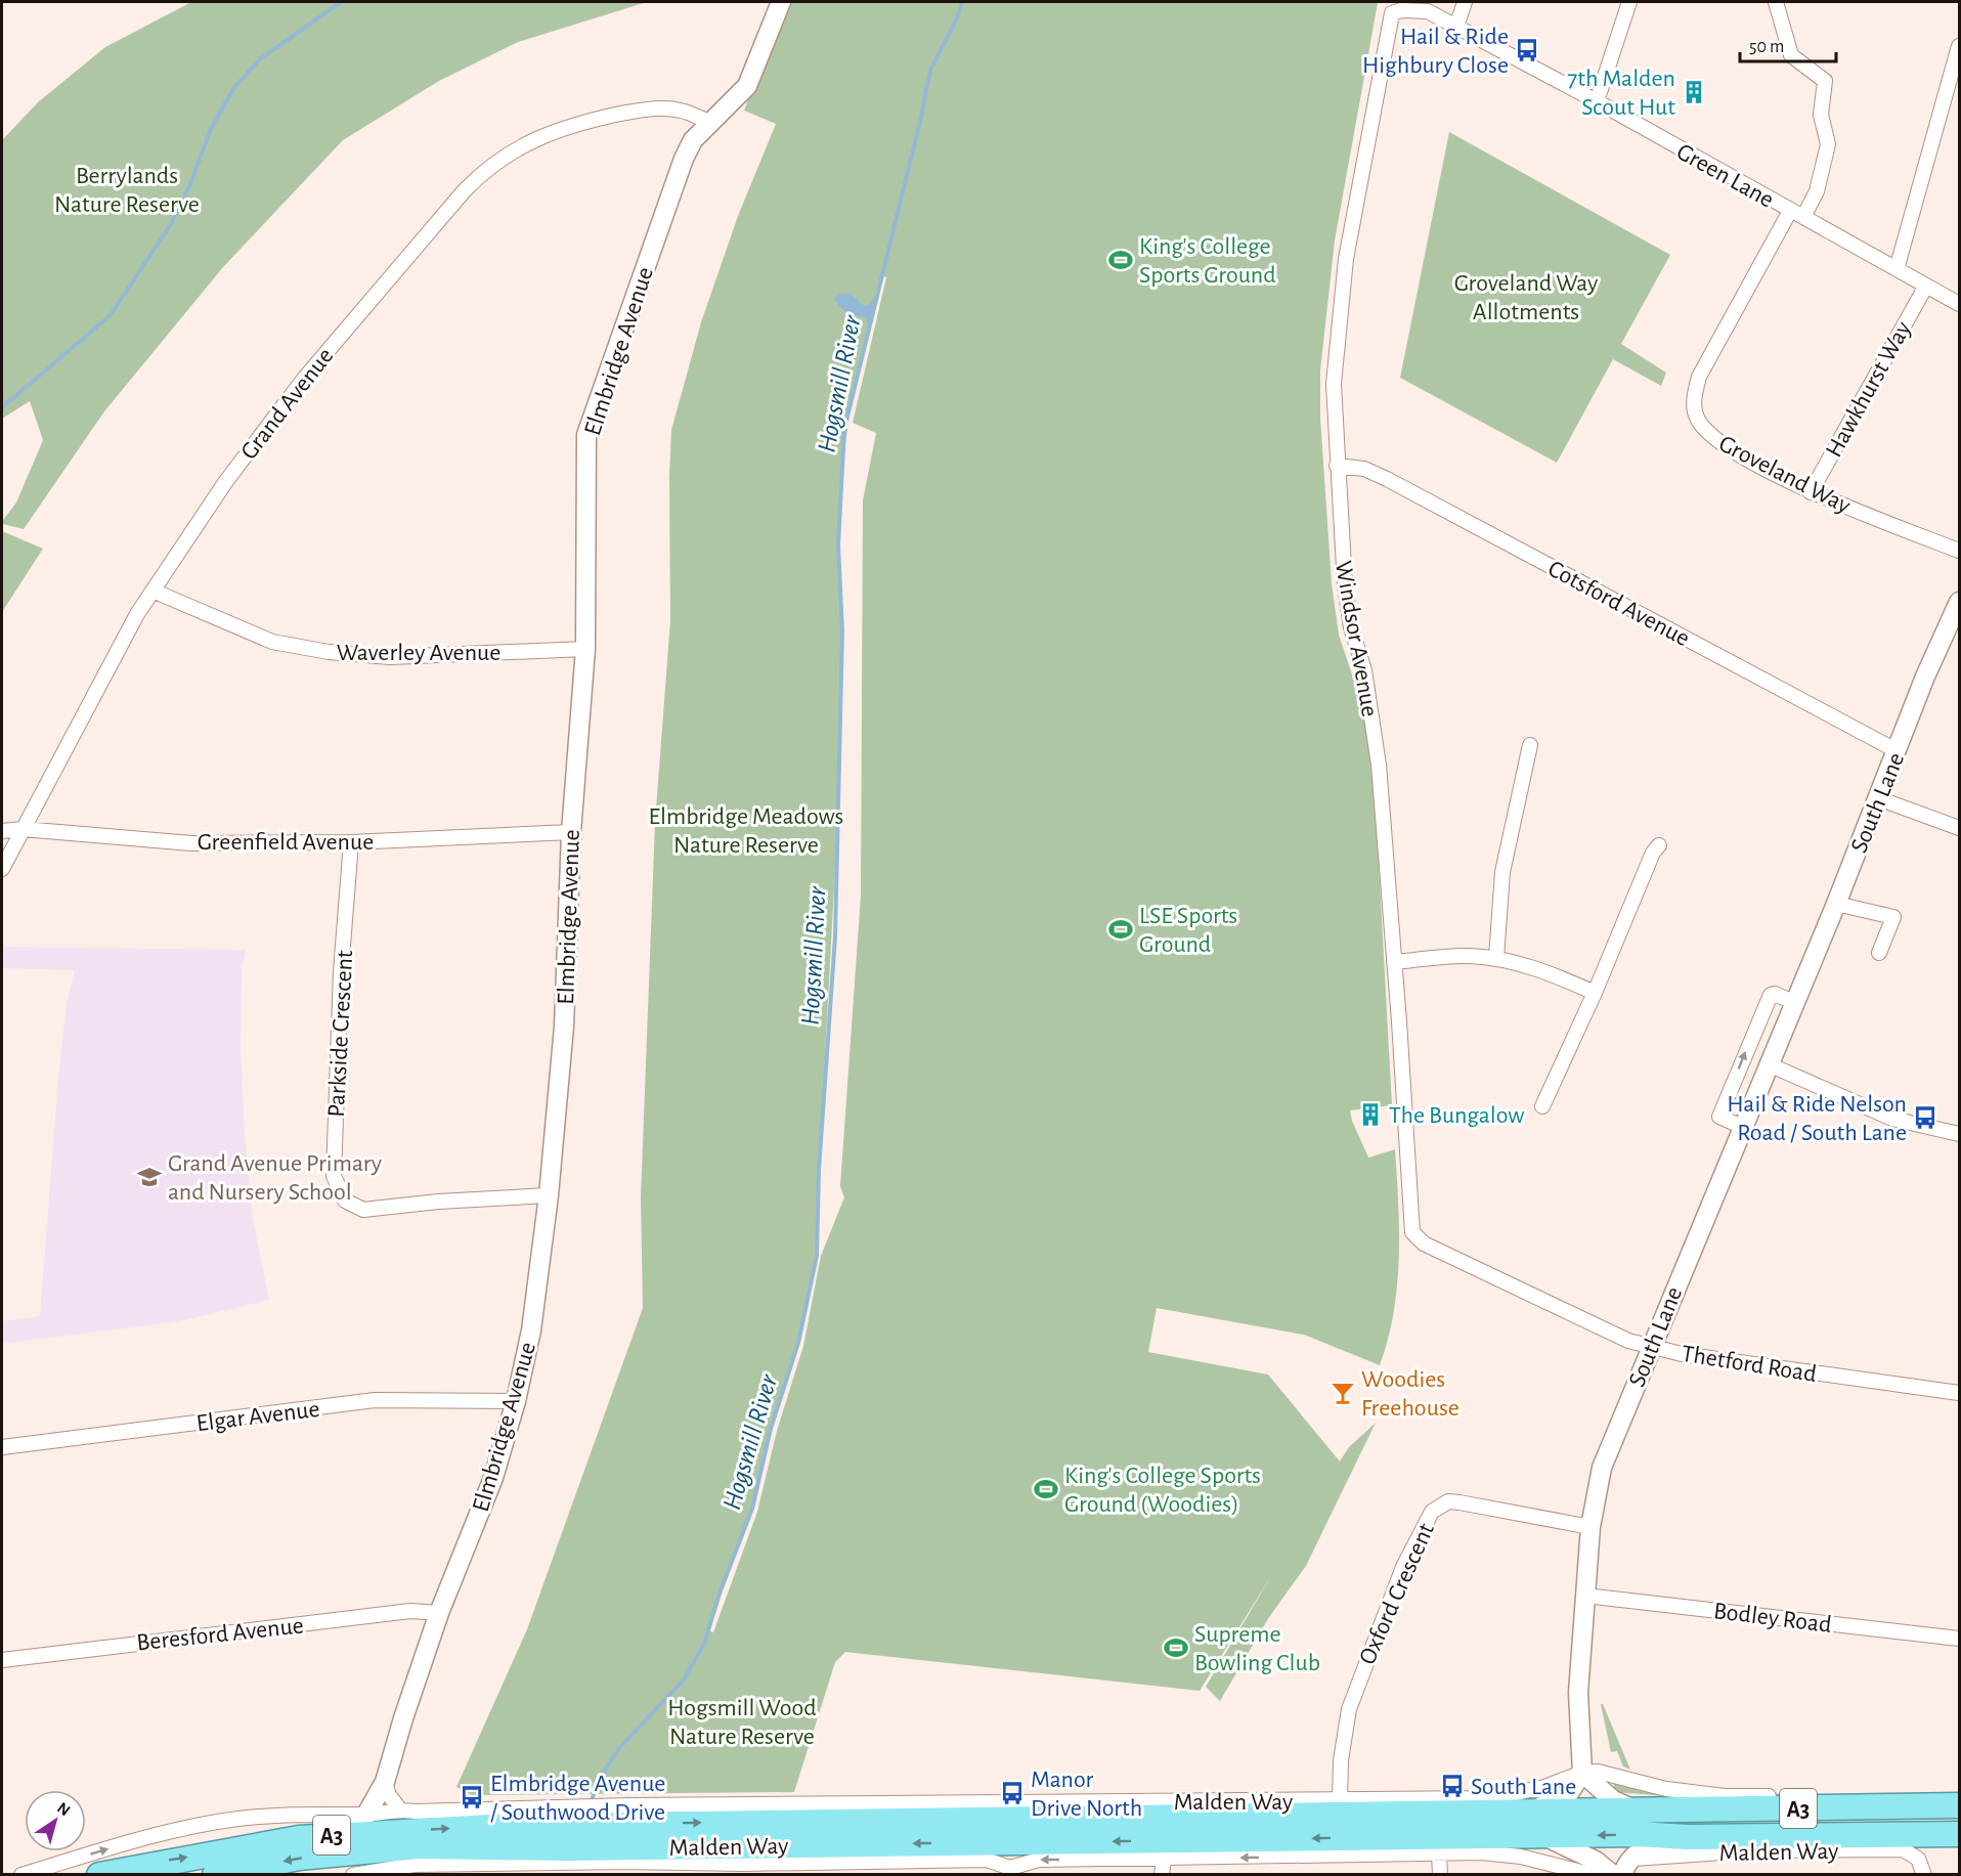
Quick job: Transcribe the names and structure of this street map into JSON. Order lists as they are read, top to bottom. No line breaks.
{"streets":{"highway":["Malden Way","A3"],"street":["Green Lane","Elmbridge Avenue","Hawkhurst Way","Grand Avenue","Groveland Way","Cotsford Avenue","Windsor Avenue","Waverley Avenue","South Lane","Greenfield Avenue","Parkside Crescent","Thetford Road","Elgar Avenue","Oxford Crescent","Bodley Road","Beresford Avenue"]},"crossings":[["Green Lane","Hawkhurst Way"],["Green Lane","Groveland Way"],["Green Lane","Windsor Avenue"],["Elmbridge Avenue","Grand Avenue"],["Elmbridge Avenue","Waverley Avenue"],["Elmbridge Avenue","Greenfield Avenue"],["Elmbridge Avenue","Parkside Crescent"],["Elmbridge Avenue","Elgar Avenue"],["Elmbridge Avenue","Beresford Avenue"],["Elmbridge Avenue","Malden Way"],["Elmbridge Avenue","A3"],["Hawkhurst Way","Groveland Way"],["Grand Avenue","Waverley Avenue"],["Grand Avenue","Greenfield Avenue"],["Cotsford Avenue","Windsor Avenue"],["Cotsford Avenue","South Lane"],["Windsor Avenue","Thetford Road"],["South Lane","Thetford Road"],["South Lane","Oxford Crescent"],["South Lane","Bodley Road"],["South Lane","Malden Way"],["Greenfield Avenue","Parkside Crescent"],["Oxford Crescent","Malden Way"],["Malden Way","A3"]],"water":["Hogsmill River"],"parks":["Berrylands Nature Reserve","Groveland Way Allotments","Elmbridge Meadows Nature Reserve","Hogsmill Wood Nature Reserve"],"places":{"bus stop":["Hail & Ride Highbury Close","Hail & Ride Nelson Road / South Lane","South Lane","Manor Drive North","Elmbridge Avenue / Southwood Drive"],"building":["7th Malden Scout Hut","The Bungalow"],"sports":["King's College Sports Ground","LSE Sports Ground","King's College Sports Ground (Woodies)","Supreme Bowling Club"],"school or university":["Grand Avenue Primary and Nursery School"],"bar":["Woodies Freehouse"]},"scale_bar":"50 m","north":"top right"}
